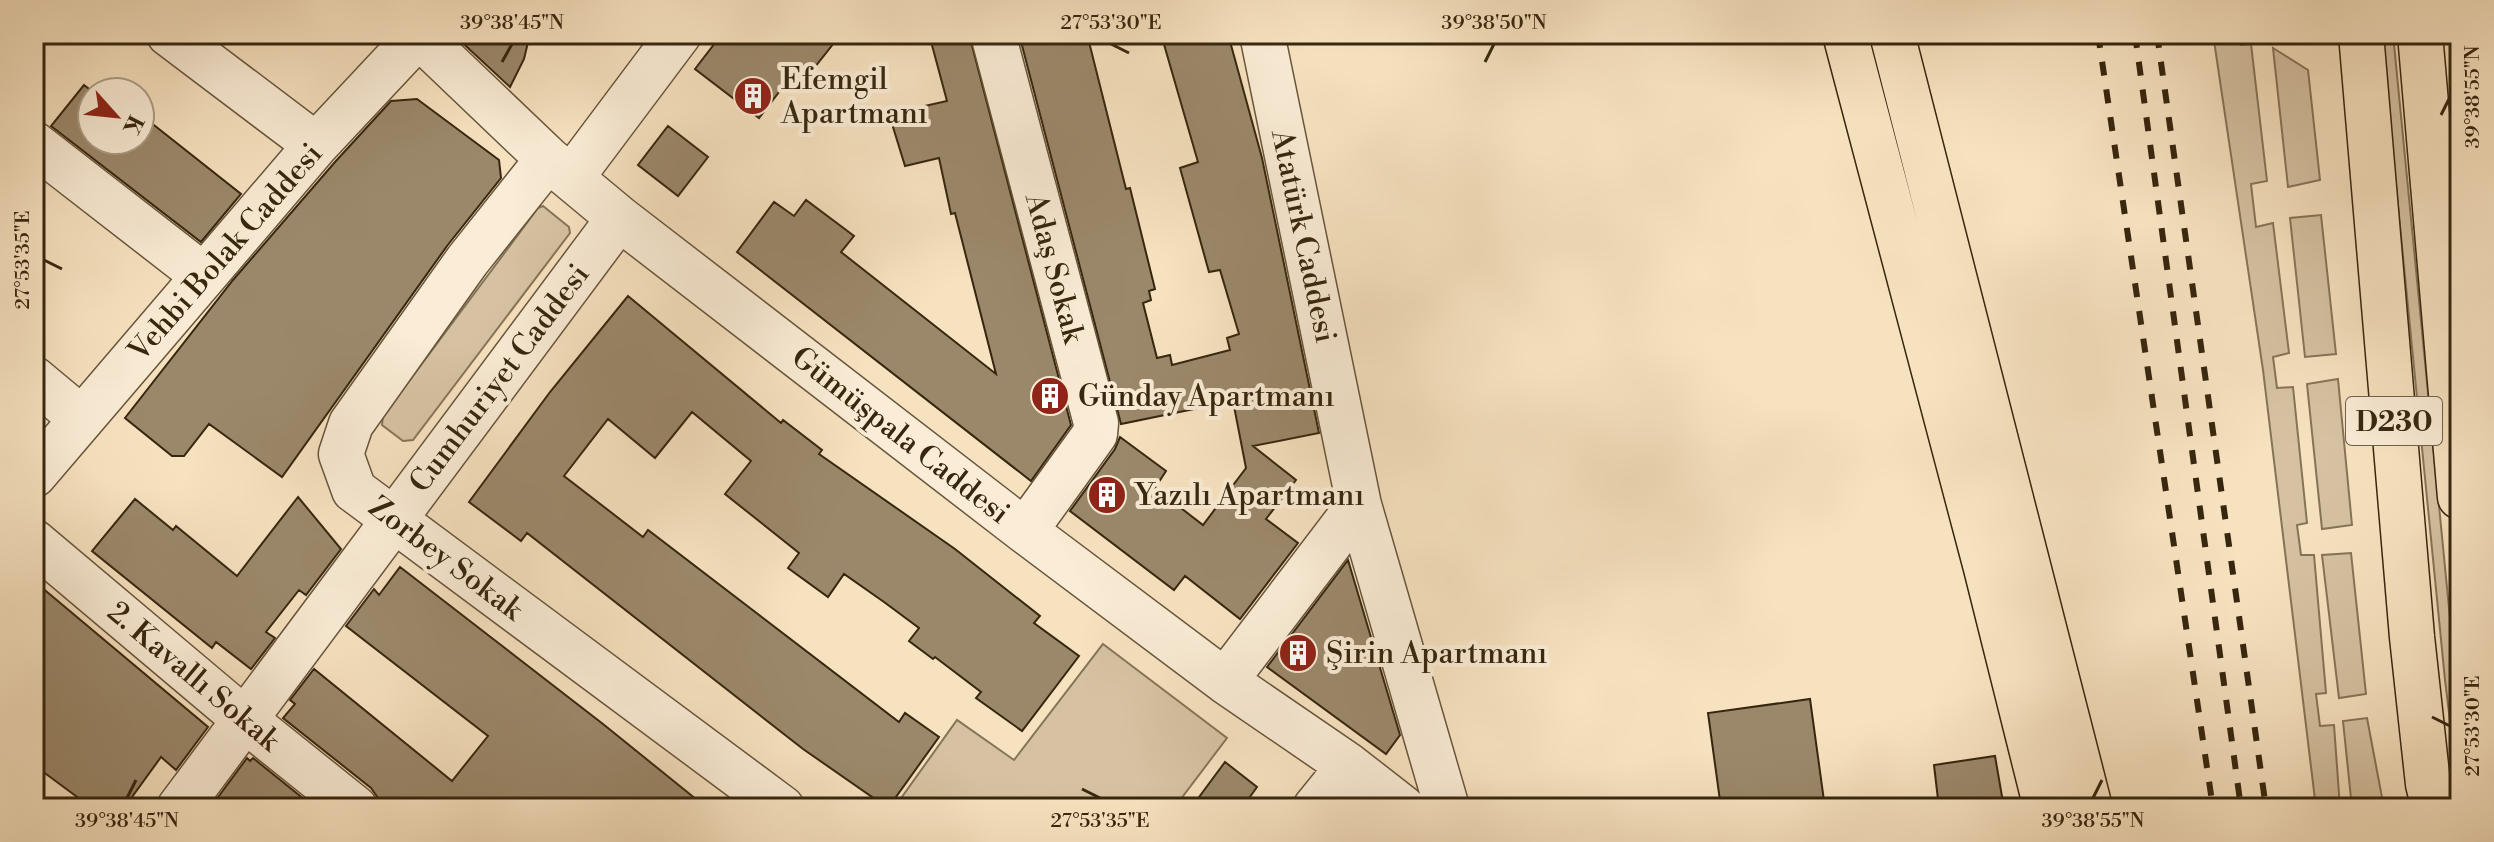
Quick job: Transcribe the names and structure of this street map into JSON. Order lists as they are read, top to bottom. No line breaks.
{"streets":{"main road":["D230"],"street":["Atatürk Caddesi","Vehbi Bolak Caddesi","Adaş Sokak","Cumhuriyet Caddesi","Gümüşpala Caddesi","Zorbey Sokak","2. Kavallı Sokak"]},"crossings":[["Vehbi Bolak Caddesi","Gümüşpala Caddesi"],["Adaş Sokak","Gümüşpala Caddesi"],["Cumhuriyet Caddesi","Gümüşpala Caddesi"],["Cumhuriyet Caddesi","Zorbey Sokak"],["Cumhuriyet Caddesi","2. Kavallı Sokak"],["Gümüşpala Caddesi","Zorbey Sokak"]],"places":{"building":["Efemgil Apartmanı","Günday Apartmanı","Yazılı Apartmanı","Şirin Apartmanı"]},"north":"bottom right","coordinates":["39°38'45\"N","27°53'30\"E","39°38'50\"N","39°38'55\"N","27°53'35\"E"]}
